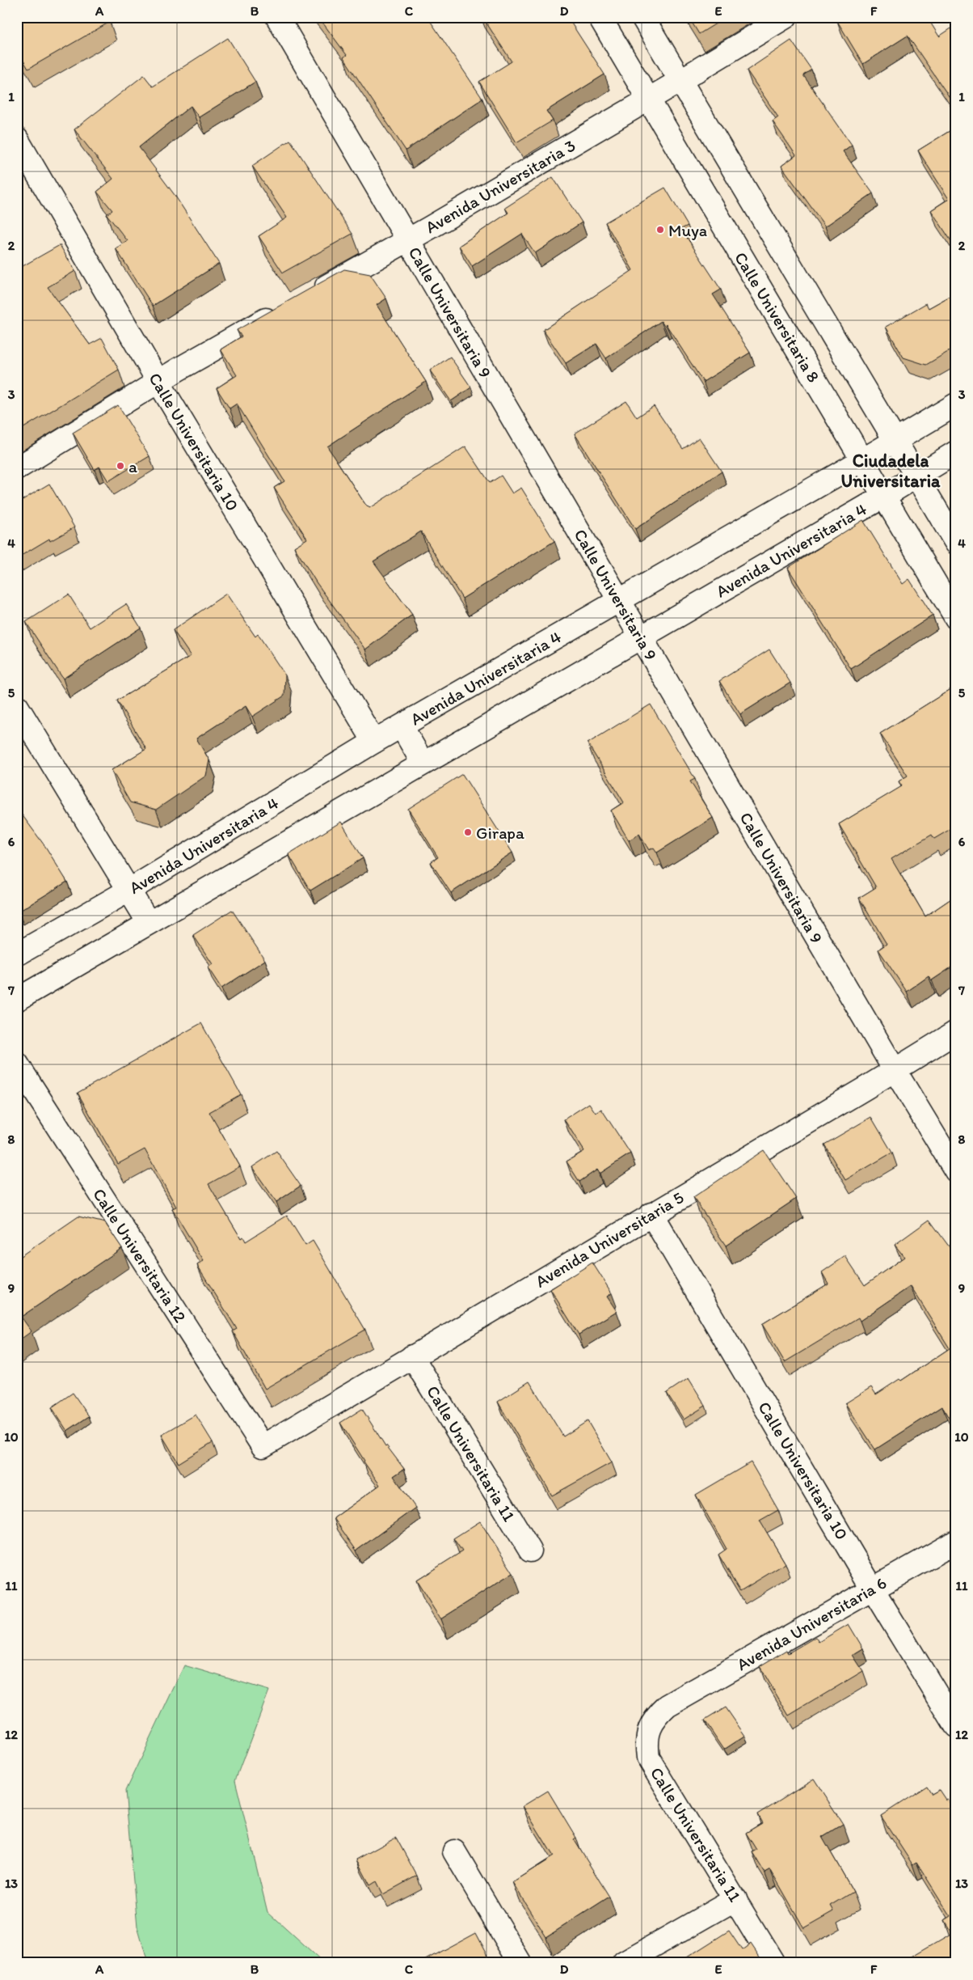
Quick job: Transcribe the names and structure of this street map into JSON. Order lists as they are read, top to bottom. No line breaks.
{"streets":{"street":["Avenida Universitaria 3","Calle Universitaria 9","Calle Universitaria 8","Calle Universitaria 10","Avenida Universitaria 4","Avenida Universitaria 5","Calle Universitaria 12","Calle Universitaria 11","Avenida Universitaria 6"]},"crossings":[["Avenida Universitaria 3","Calle Universitaria 9"],["Avenida Universitaria 3","Calle Universitaria 8"],["Calle Universitaria 9","Avenida Universitaria 4"],["Calle Universitaria 9","Avenida Universitaria 5"],["Calle Universitaria 8","Avenida Universitaria 4"],["Calle Universitaria 10","Avenida Universitaria 4"],["Calle Universitaria 10","Avenida Universitaria 5"],["Calle Universitaria 10","Avenida Universitaria 6"],["Avenida Universitaria 5","Calle Universitaria 12"],["Avenida Universitaria 5","Calle Universitaria 11"],["Calle Universitaria 11","Avenida Universitaria 6"]],"districts":["Ciudadela Universitaria"],"places":["Muya","a","Girapa"],"grid":{"columns":["A","B","C","D","E","F"],"rows":["1","2","3","4","5","6","7","8","9","10","11","12","13"]}}
